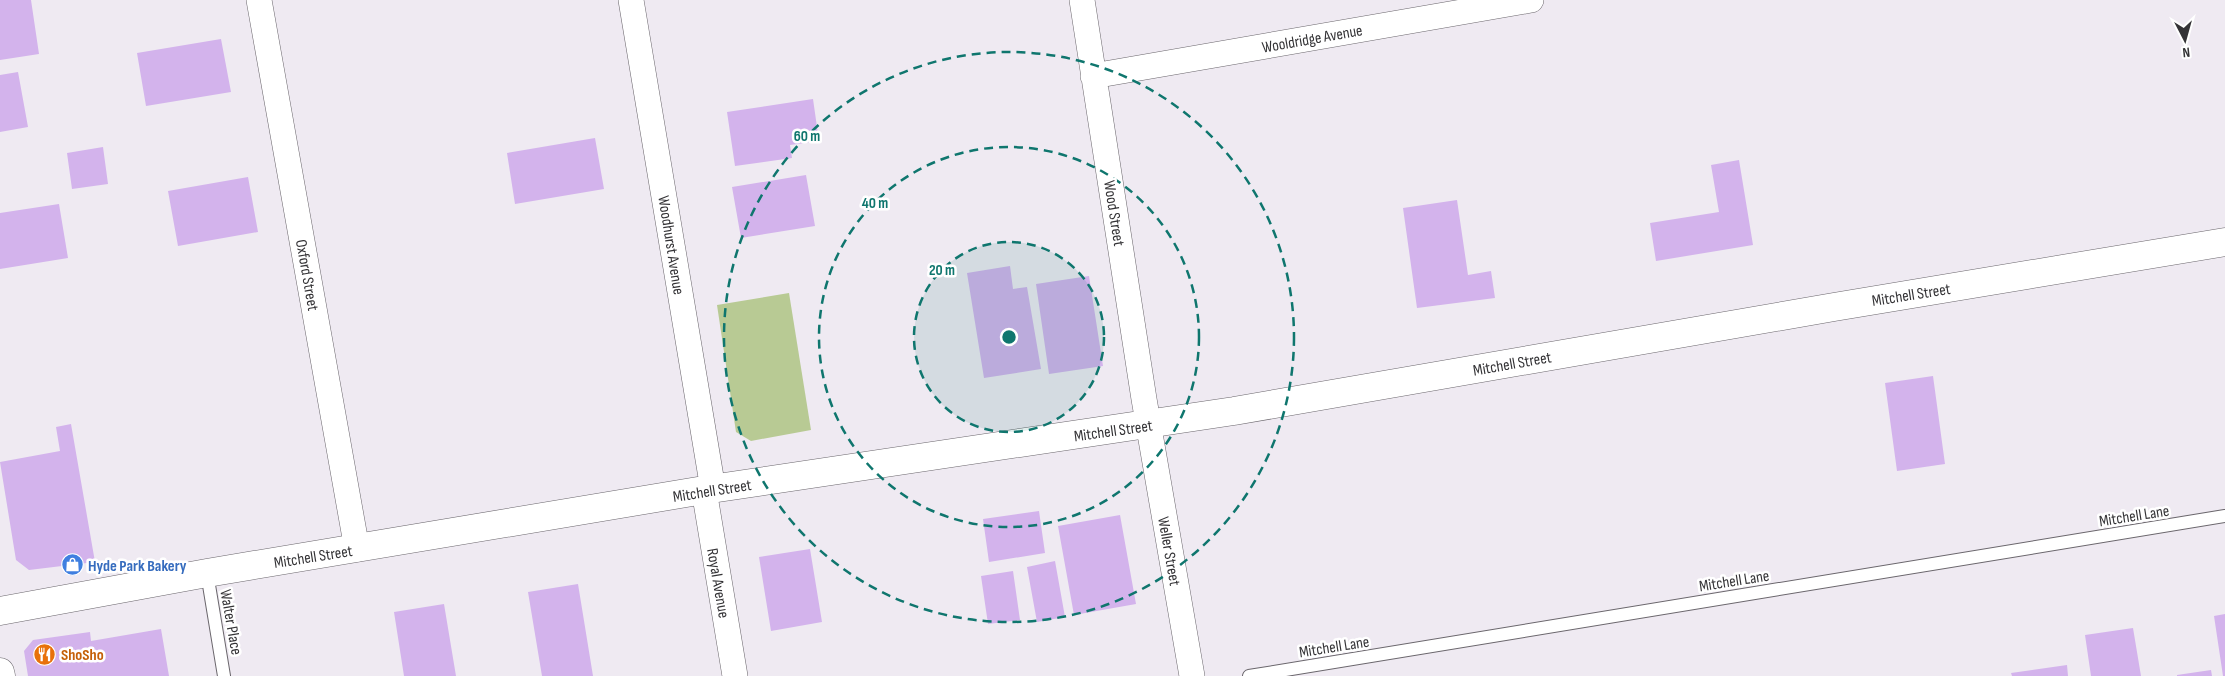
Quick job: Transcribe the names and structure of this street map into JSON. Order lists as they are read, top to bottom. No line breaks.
{"streets":{"street":["Wooldridge Avenue","Wood Street","Woodhurst Avenue","Oxford Street","Mitchell Street","Weller Street","Royal Avenue"],"lane":["Mitchell Lane","Walter Place"]},"crossings":[["Wooldridge Avenue","Wood Street"],["Wood Street","Mitchell Street"],["Wood Street","Weller Street"],["Woodhurst Avenue","Mitchell Street"],["Woodhurst Avenue","Royal Avenue"],["Oxford Street","Mitchell Street"],["Mitchell Street","Weller Street"],["Mitchell Street","Royal Avenue"],["Mitchell Street","Walter Place"]],"places":{"shop":["Hyde Park Bakery"],"restaurant":["ShoSho"]},"north":"bottom","rings":["60 m","40 m","20 m"]}
